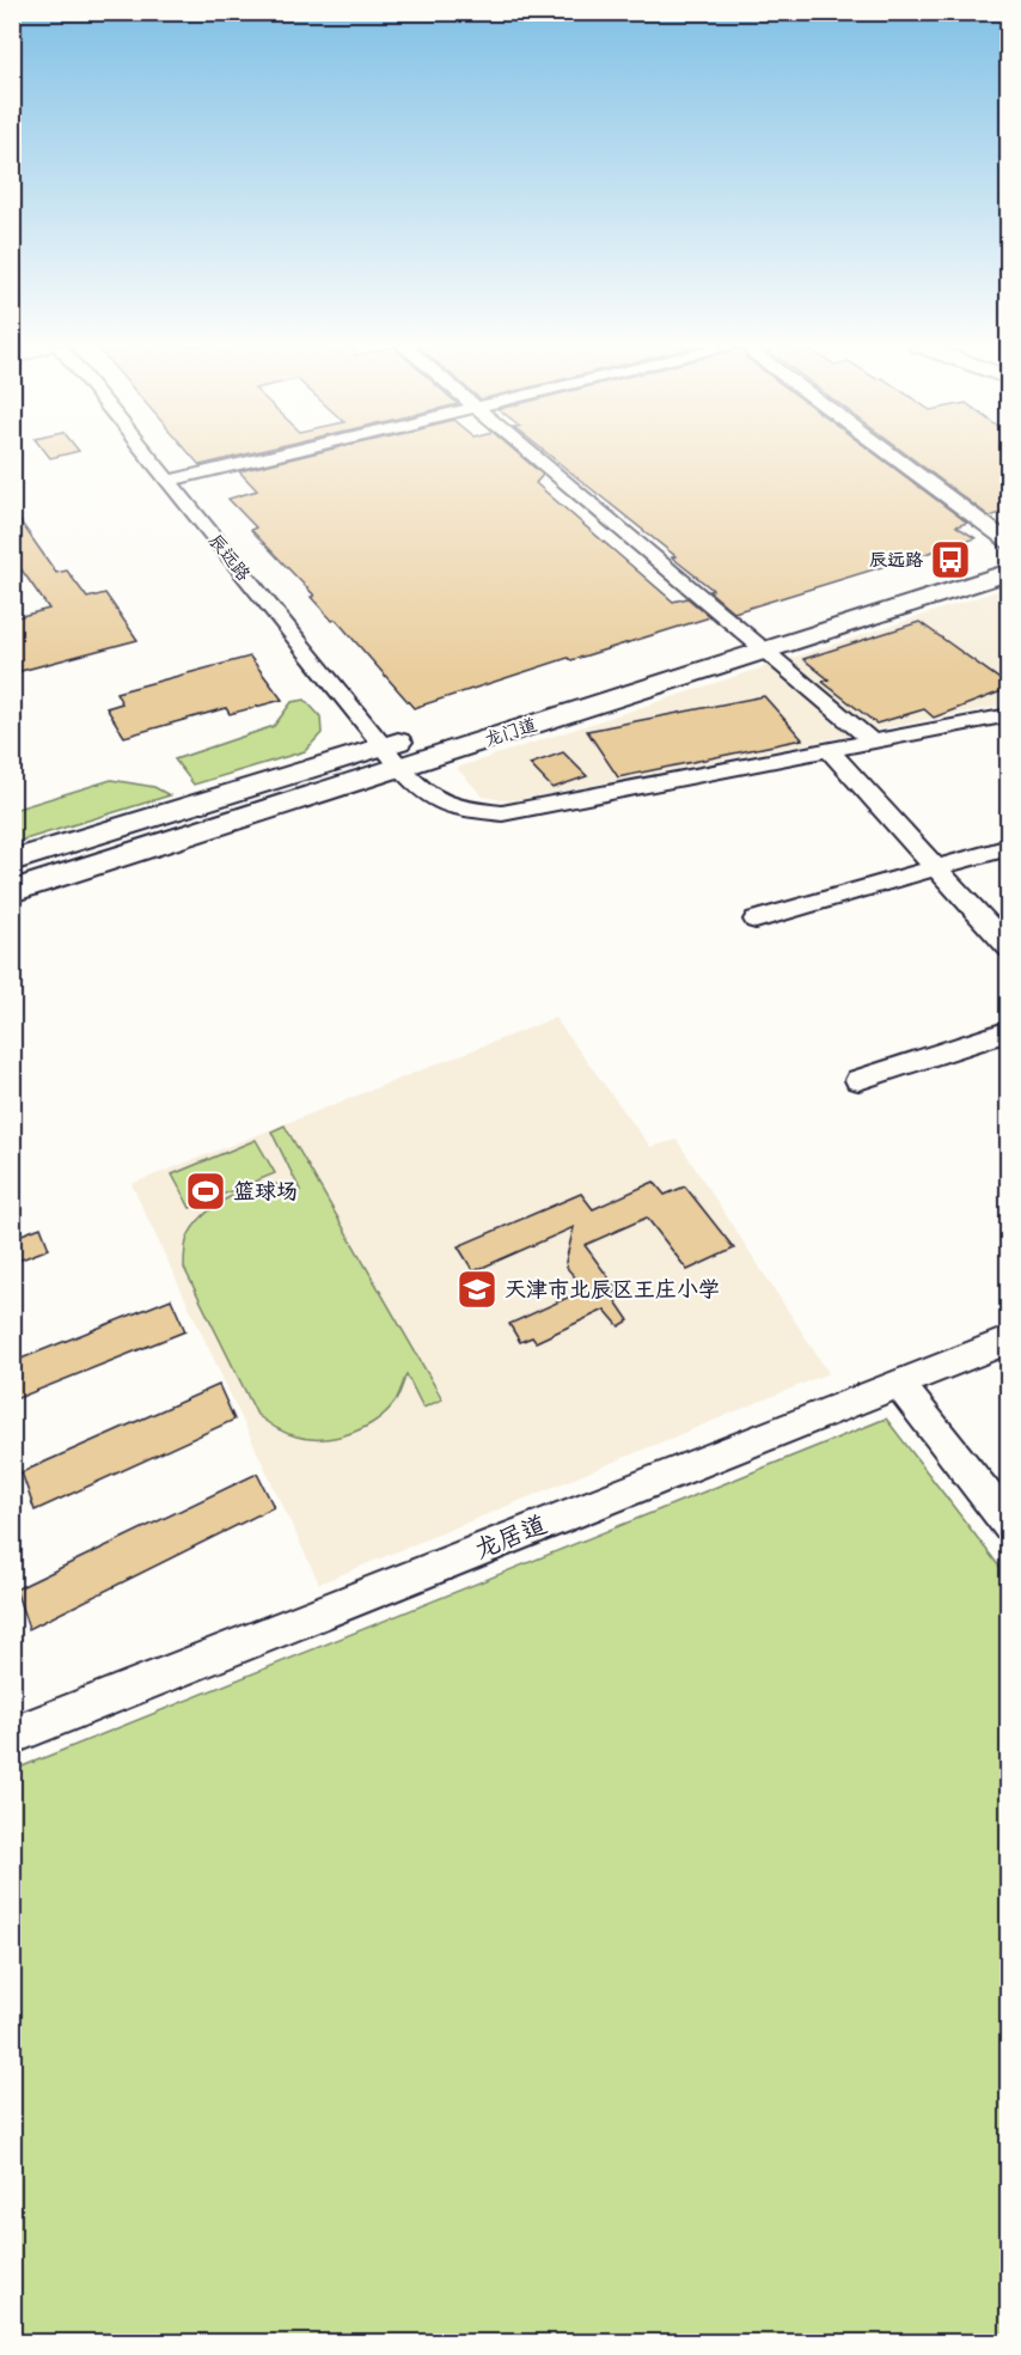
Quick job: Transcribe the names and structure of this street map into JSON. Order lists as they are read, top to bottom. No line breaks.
{"streets":{"main road":["龙门道"],"street":["辰远路","龙居道"]},"crossings":[["辰远路","龙门道"]],"places":{"bus stop":["辰远路"],"sports":["篮球场"],"school or university":["天津市北辰区王庄小学"]}}
